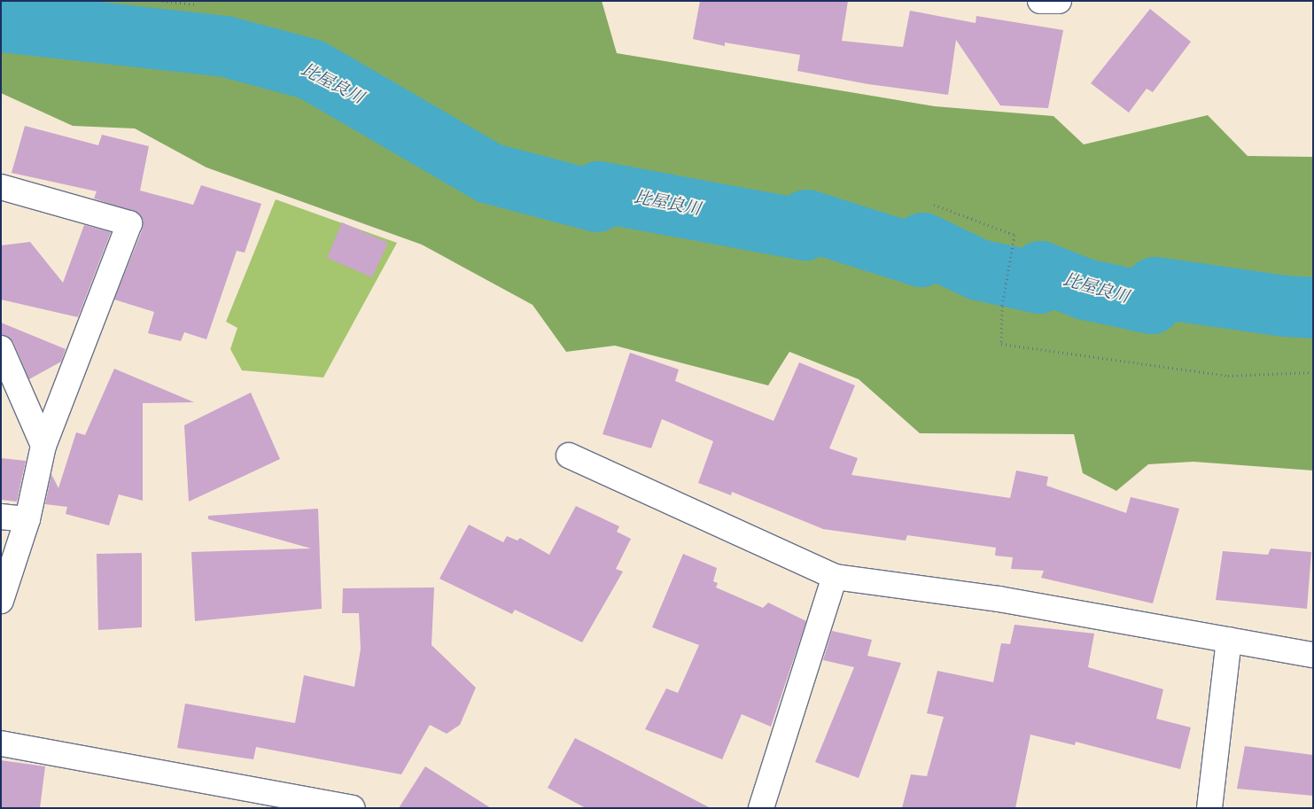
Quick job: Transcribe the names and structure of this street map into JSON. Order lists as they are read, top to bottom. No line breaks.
{"water":["比屋良川"]}
